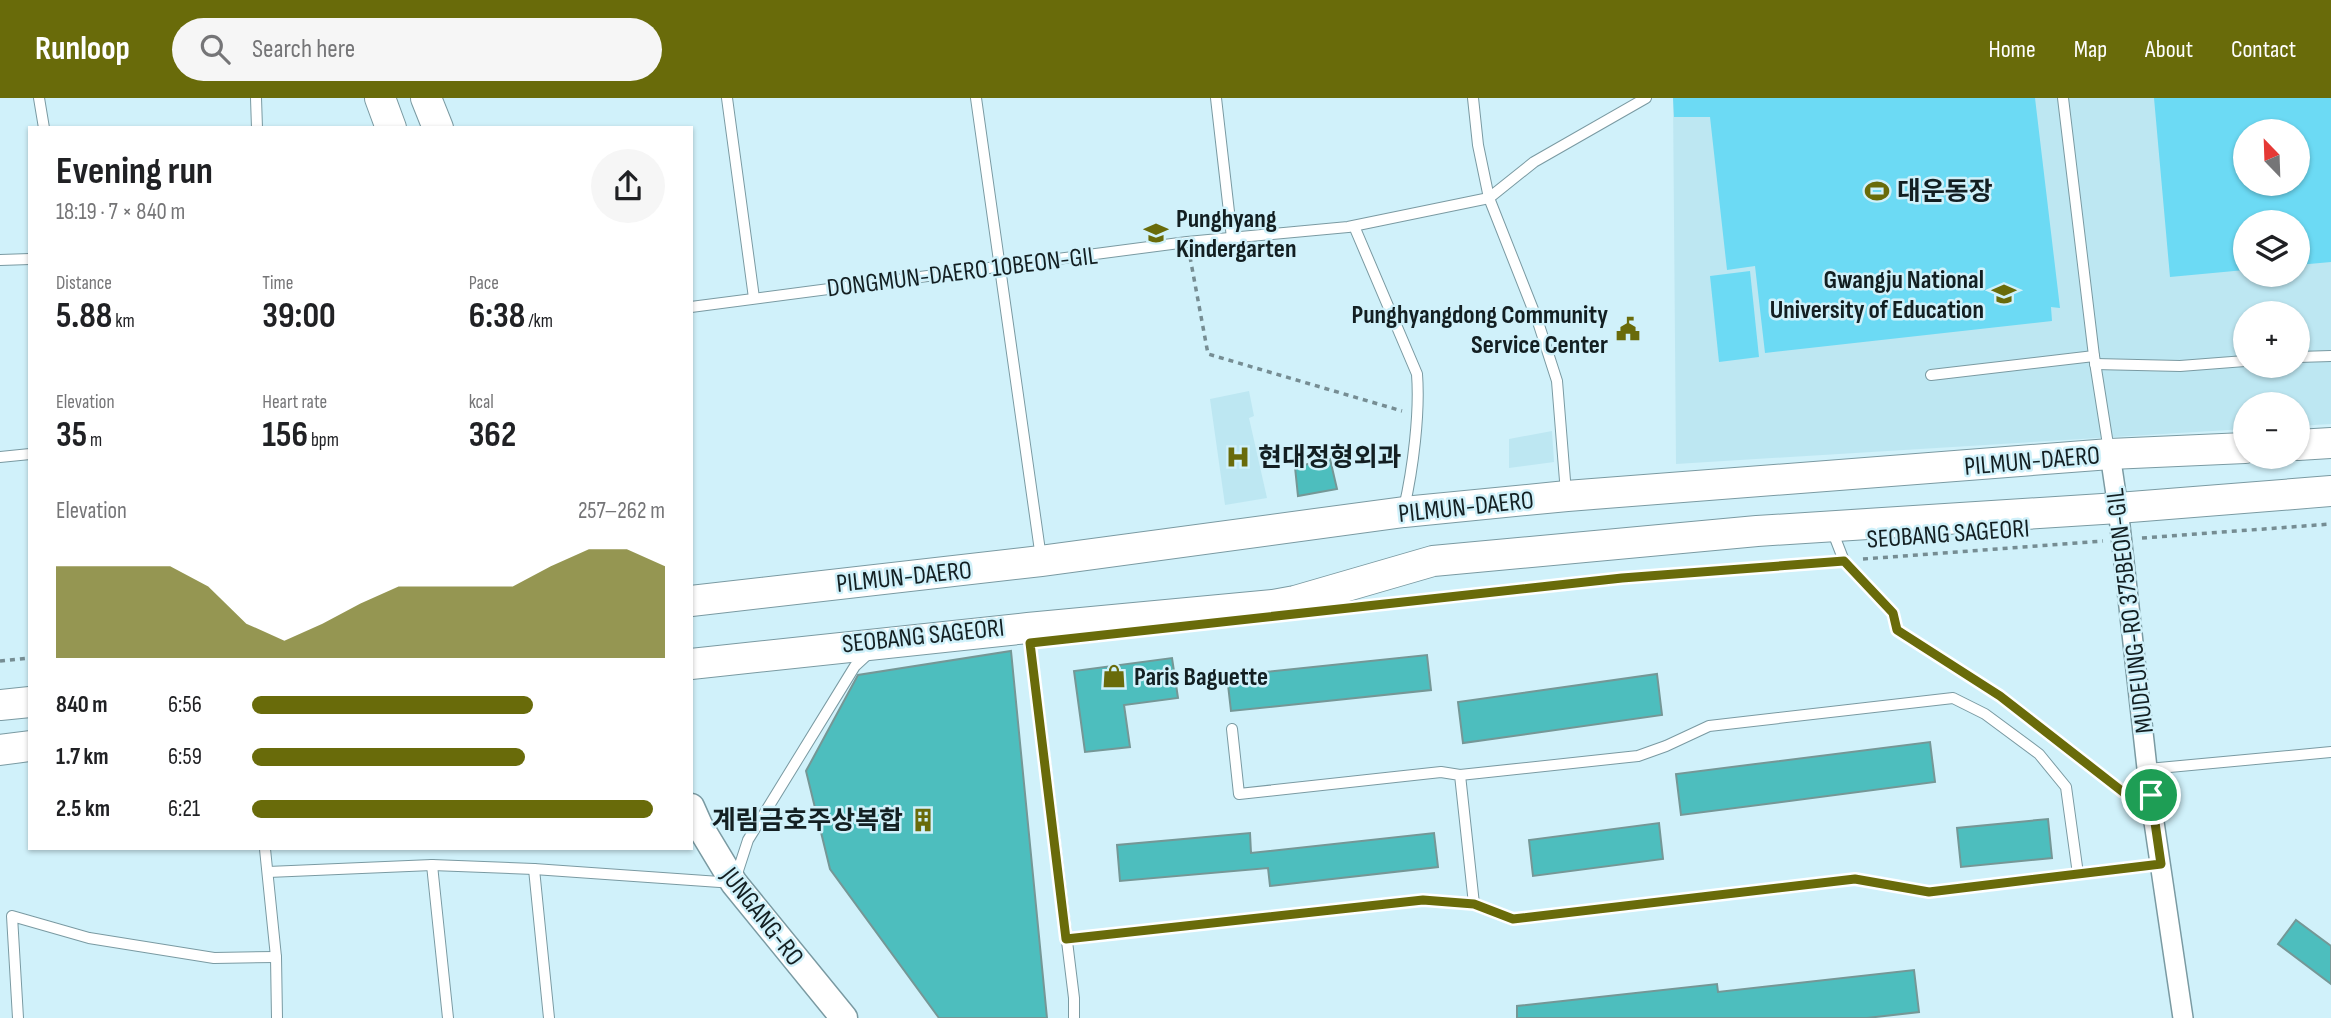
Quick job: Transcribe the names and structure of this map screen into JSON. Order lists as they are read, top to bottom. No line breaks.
{"streets":{"main road":["PILMUN-DAERO","JUNGANG-RO"],"street":["MUDEUNG-RO 375BEON-GIL"],"lane":["DONGMUN-DAERO 10BEON-GIL"],"path":["SEOBANG SAGEORI"]},"crossings":[["PILMUN-DAERO","MUDEUNG-RO 375BEON-GIL"],["SEOBANG SAGEORI","MUDEUNG-RO 375BEON-GIL"]],"places":{"sports":["대운동장"],"school or university":["Punghyang Kindergarten","Gwangju National University of Education"],"public building":["Punghyangdong Community Service Center"],"hospital":["현대정형외과"],"shop":["Paris Baguette"],"building":["계림금호주상복합"]},"north":"top left","page":{"header":"Runloop","search":"Search here","nav":["Home","Map","About","Contact"],"map_buttons":["+","−"],"heading":["Evening run","18:19 · 7 × 840 m"],"stats":[["Distance","5.88 km"],["Time","39:00"],["Pace","6:38 /km"],["Elevation","35 m"],["Heart rate","156 bpm"],["kcal","362"]],"chart":["Elevation","257–262 m"],"list":[{"name":"840 m","note":"6:56"},{"name":"1.7 km","note":"6:59"},{"name":"2.5 km","note":"6:21"}]}}
